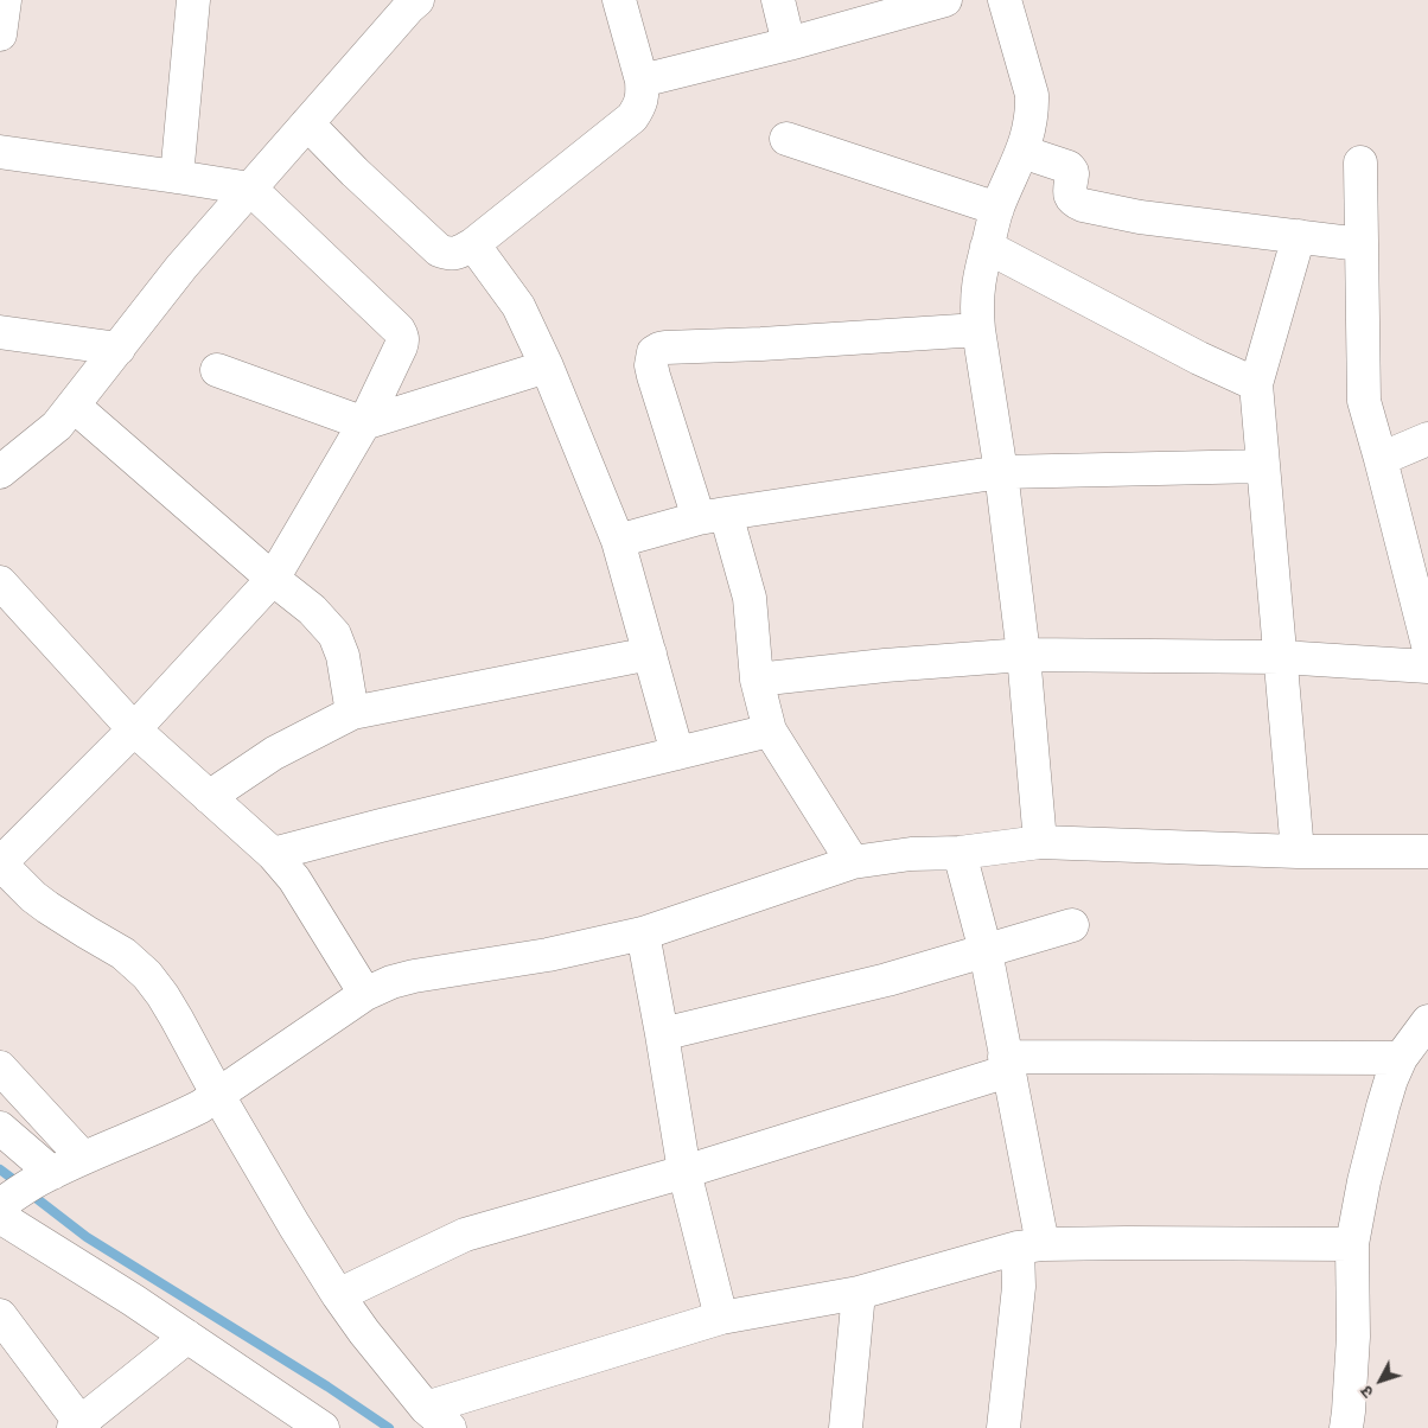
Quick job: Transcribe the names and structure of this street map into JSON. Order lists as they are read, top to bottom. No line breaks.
{"north":"bottom left"}
